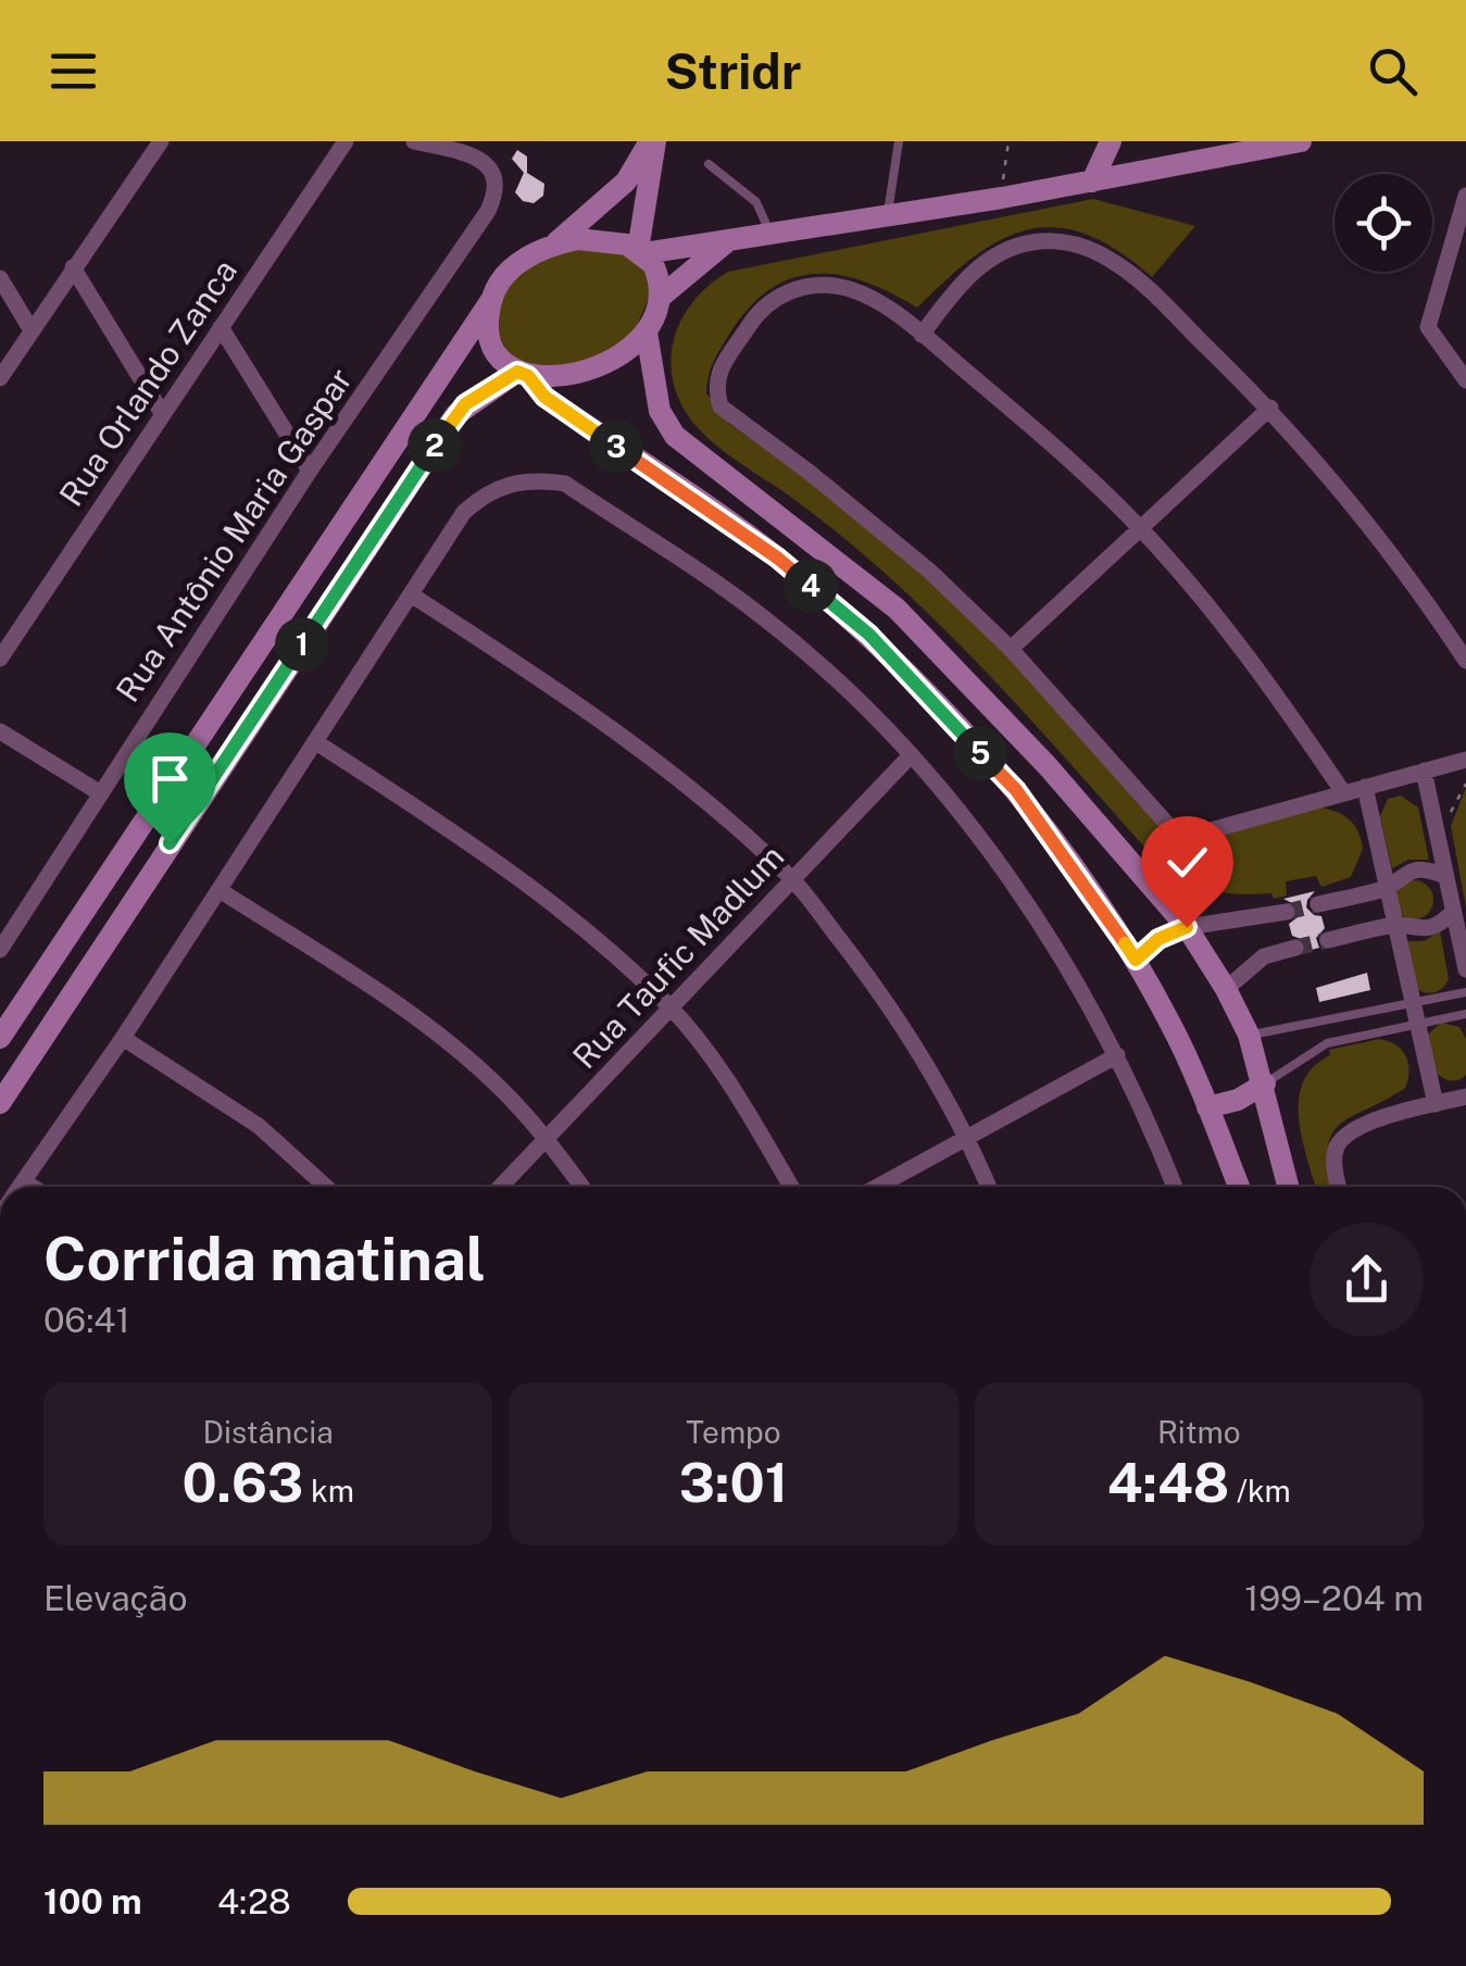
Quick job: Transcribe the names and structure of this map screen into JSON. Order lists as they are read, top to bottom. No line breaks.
{"streets":{"street":["Rua Orlando Zanca","Rua Antônio Maria Gaspar","Rua Taufic Madlum"]},"page":{"header":"Stridr","pins":["2","3","4","1","5"],"heading":["Corrida matinal","06:41"],"stats":[["Distância","0.63 km"],["Tempo","3:01"],["Ritmo","4:48 /km"]],"chart":["Elevação","199–204 m"],"list":[{"name":"100 m","note":"4:28"}]}}
